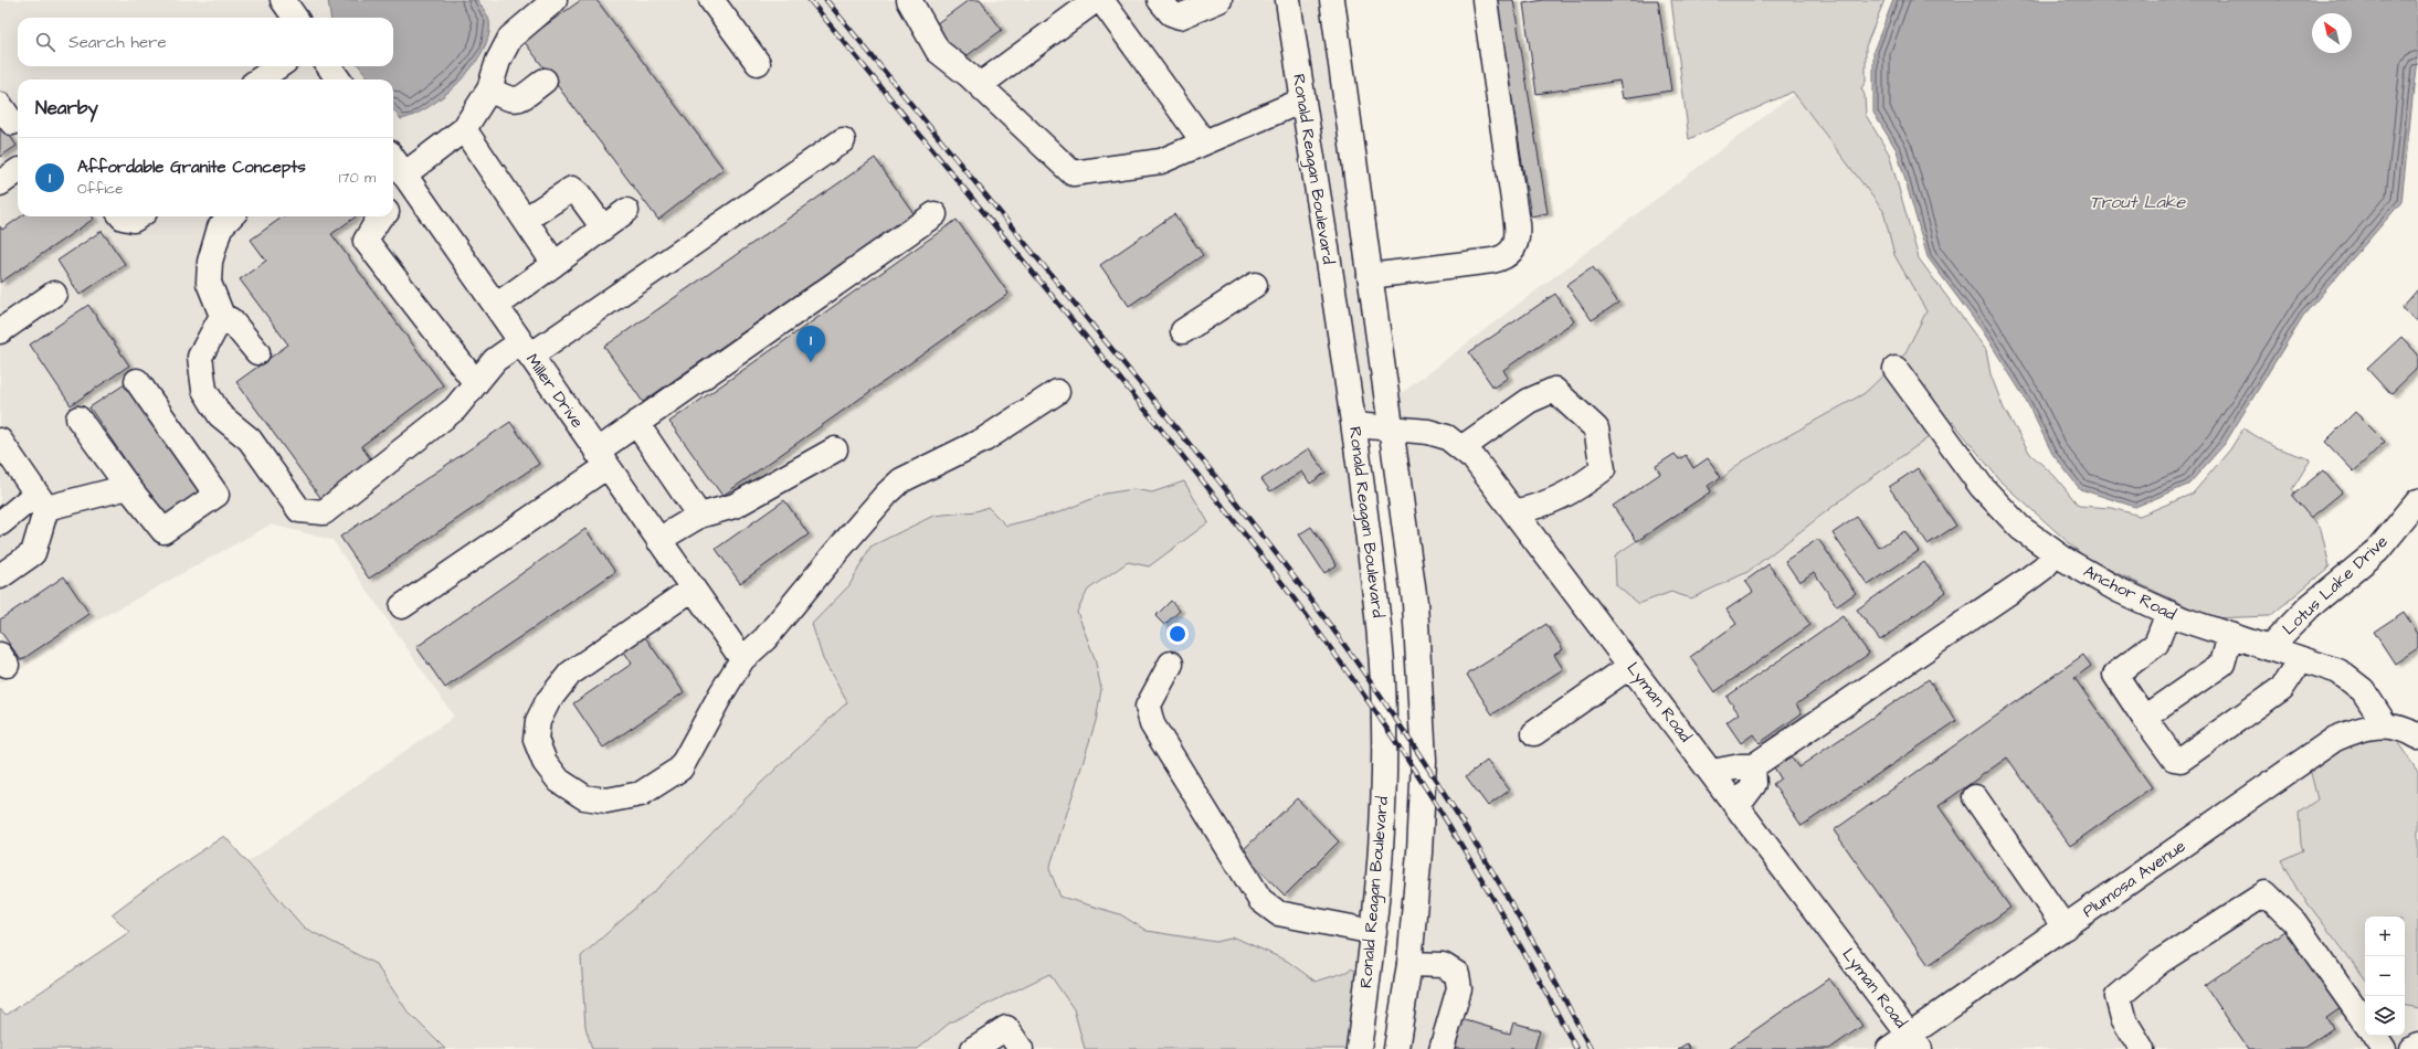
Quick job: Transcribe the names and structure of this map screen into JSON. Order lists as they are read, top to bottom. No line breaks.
{"streets":{"street":["Ronald Reagan Boulevard","Miller Drive","Lotus Lake Drive","Anchor Road","Lyman Road","Plumosa Avenue"]},"crossings":[["Ronald Reagan Boulevard","Lyman Road"],["Lotus Lake Drive","Anchor Road"],["Anchor Road","Plumosa Avenue"],["Lyman Road","Plumosa Avenue"]],"water":["Trout Lake"],"north":"top left","page":{"search":"Search here","heading":"Nearby","list":[{"mark":"1","name":"Affordable Granite Concepts","note":"Office","value":"170 m"}],"pins":"1","map_buttons":["+","−"]}}
